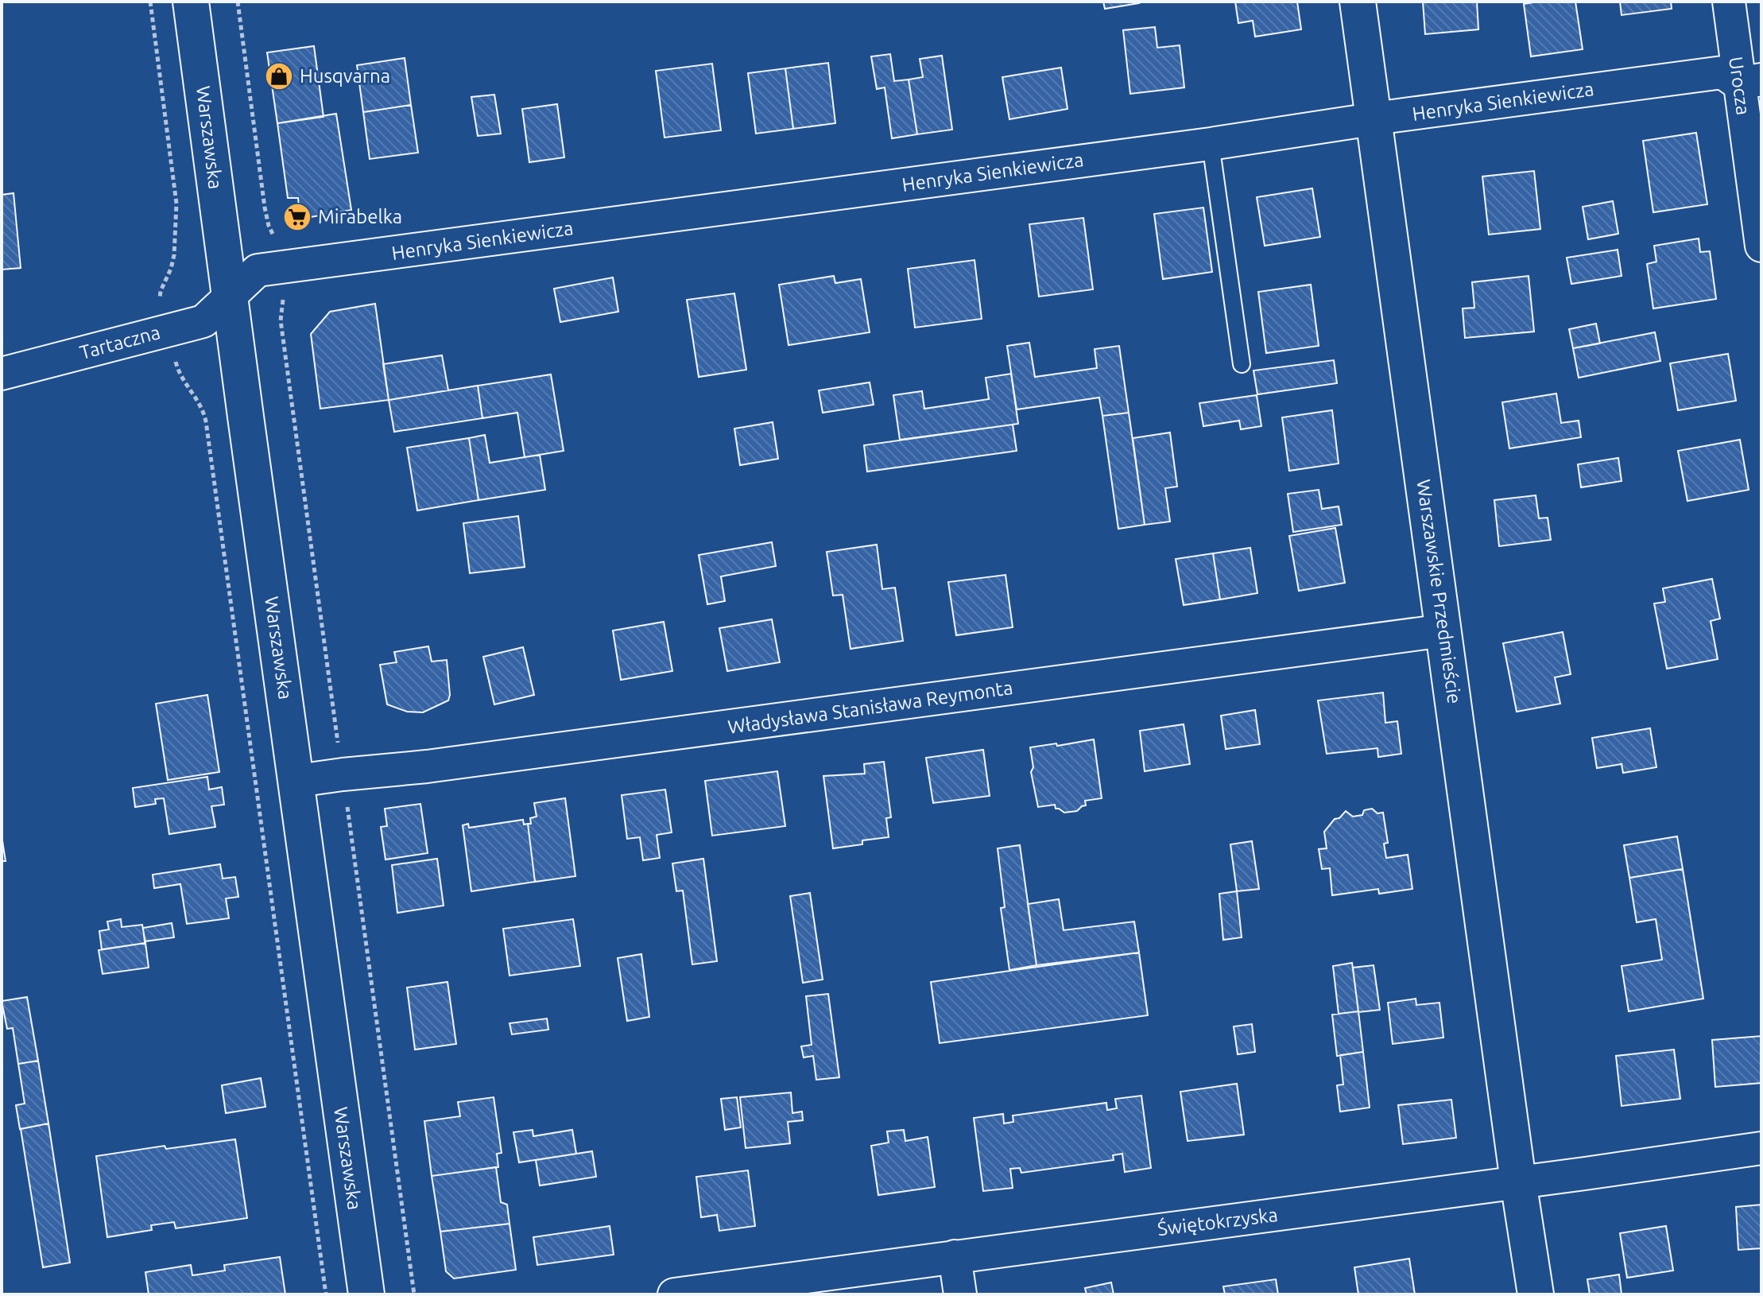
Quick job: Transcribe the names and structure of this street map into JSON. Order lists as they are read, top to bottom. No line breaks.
{"streets":{"street":["Urocza","Henryka Sienkiewicza","Warszawska","Tartaczna","Warszawskie Przedmieście","Władysława Stanisława Reymonta","Świętokrzyska"]},"crossings":[["Urocza","Henryka Sienkiewicza"],["Henryka Sienkiewicza","Warszawska"],["Henryka Sienkiewicza","Tartaczna"],["Henryka Sienkiewicza","Warszawskie Przedmieście"],["Warszawska","Tartaczna"],["Warszawska","Władysława Stanisława Reymonta"],["Warszawskie Przedmieście","Władysława Stanisława Reymonta"],["Warszawskie Przedmieście","Świętokrzyska"]],"places":{"shop":["Husqvarna"],"supermarket":["Mirabelka"]}}
